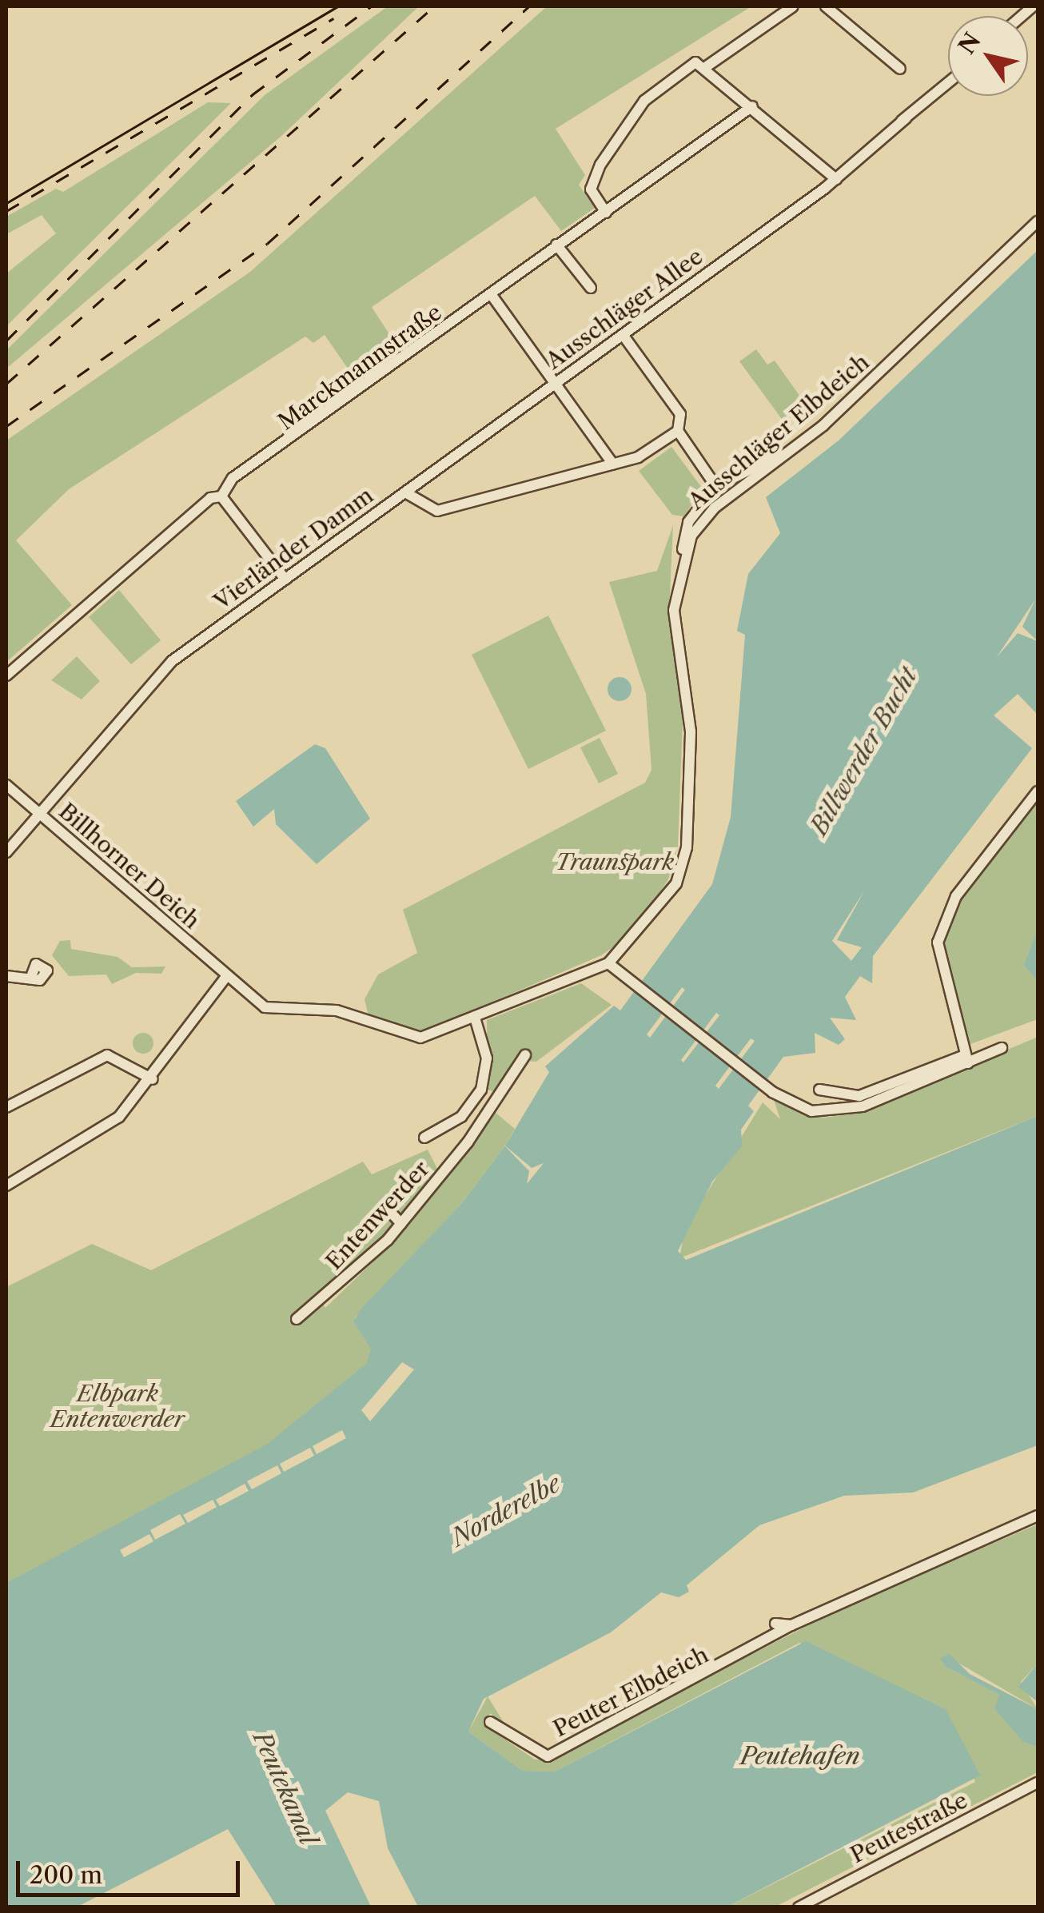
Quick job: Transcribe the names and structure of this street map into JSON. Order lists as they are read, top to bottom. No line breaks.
{"streets":{"street":["Ausschläger Allee","Marckmannstraße","Ausschläger Elbdeich","Vierländer Damm","Billhorner Deich","Entenwerder","Peuter Elbdeich","Peutestraße"]},"crossings":[["Ausschläger Allee","Vierländer Damm"],["Ausschläger Elbdeich","Billhorner Deich"],["Vierländer Damm","Billhorner Deich"]],"water":["Billwerder Bucht","Norderelbe","Peutehafen","Peutekanal"],"parks":["Traunspark","Elbpark Entenwerder"],"scale_bar":"200 m","north":"top left"}
